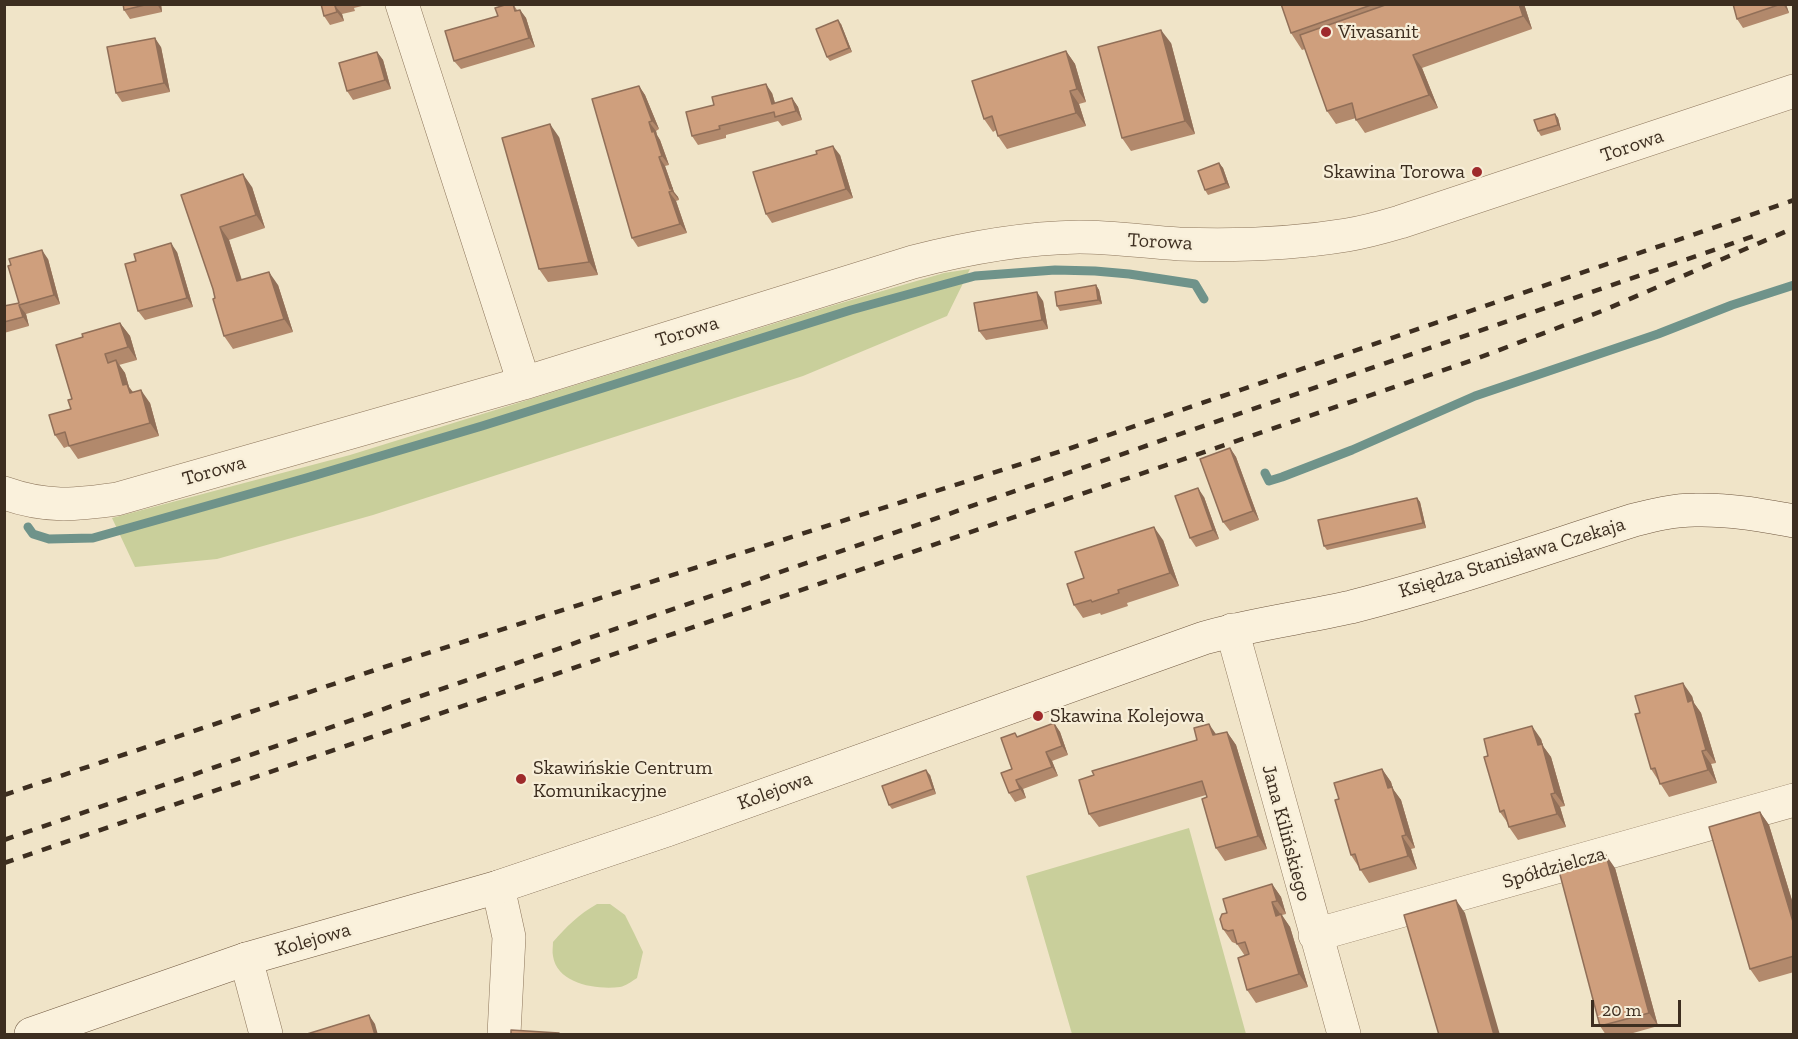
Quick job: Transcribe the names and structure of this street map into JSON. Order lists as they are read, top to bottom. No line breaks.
{"streets":{"street":["Torowa","Księdza Stanisława Czekaja","Kolejowa","Jana Kilińskiego","Spółdzielcza"]},"crossings":[["Księdza Stanisława Czekaja","Kolejowa"],["Księdza Stanisława Czekaja","Jana Kilińskiego"],["Kolejowa","Jana Kilińskiego"],["Jana Kilińskiego","Spółdzielcza"]],"places":["Vivasanit","Skawina Torowa","Skawina Kolejowa","Skawińskie Centrum Komunikacyjne"],"scale_bar":"20 m"}
